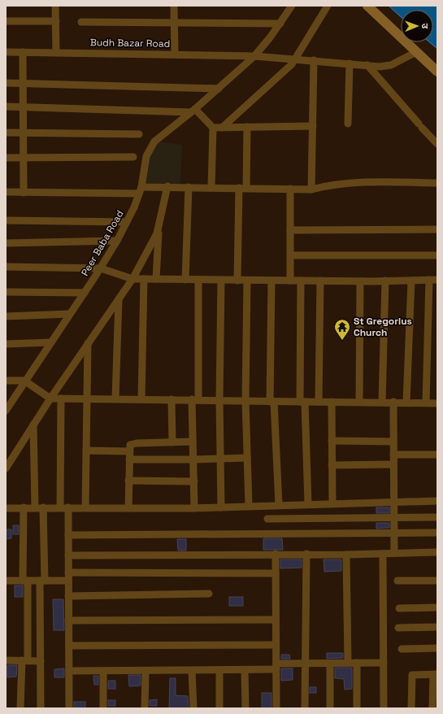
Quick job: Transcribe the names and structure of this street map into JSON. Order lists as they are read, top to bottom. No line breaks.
{"streets":{"street":["Budh Bazar Road","Peer Baba Road"]},"crossings":[["Budh Bazar Road","Peer Baba Road"]],"places":{"temple":["St Gregorius Church"]},"north":"right"}
